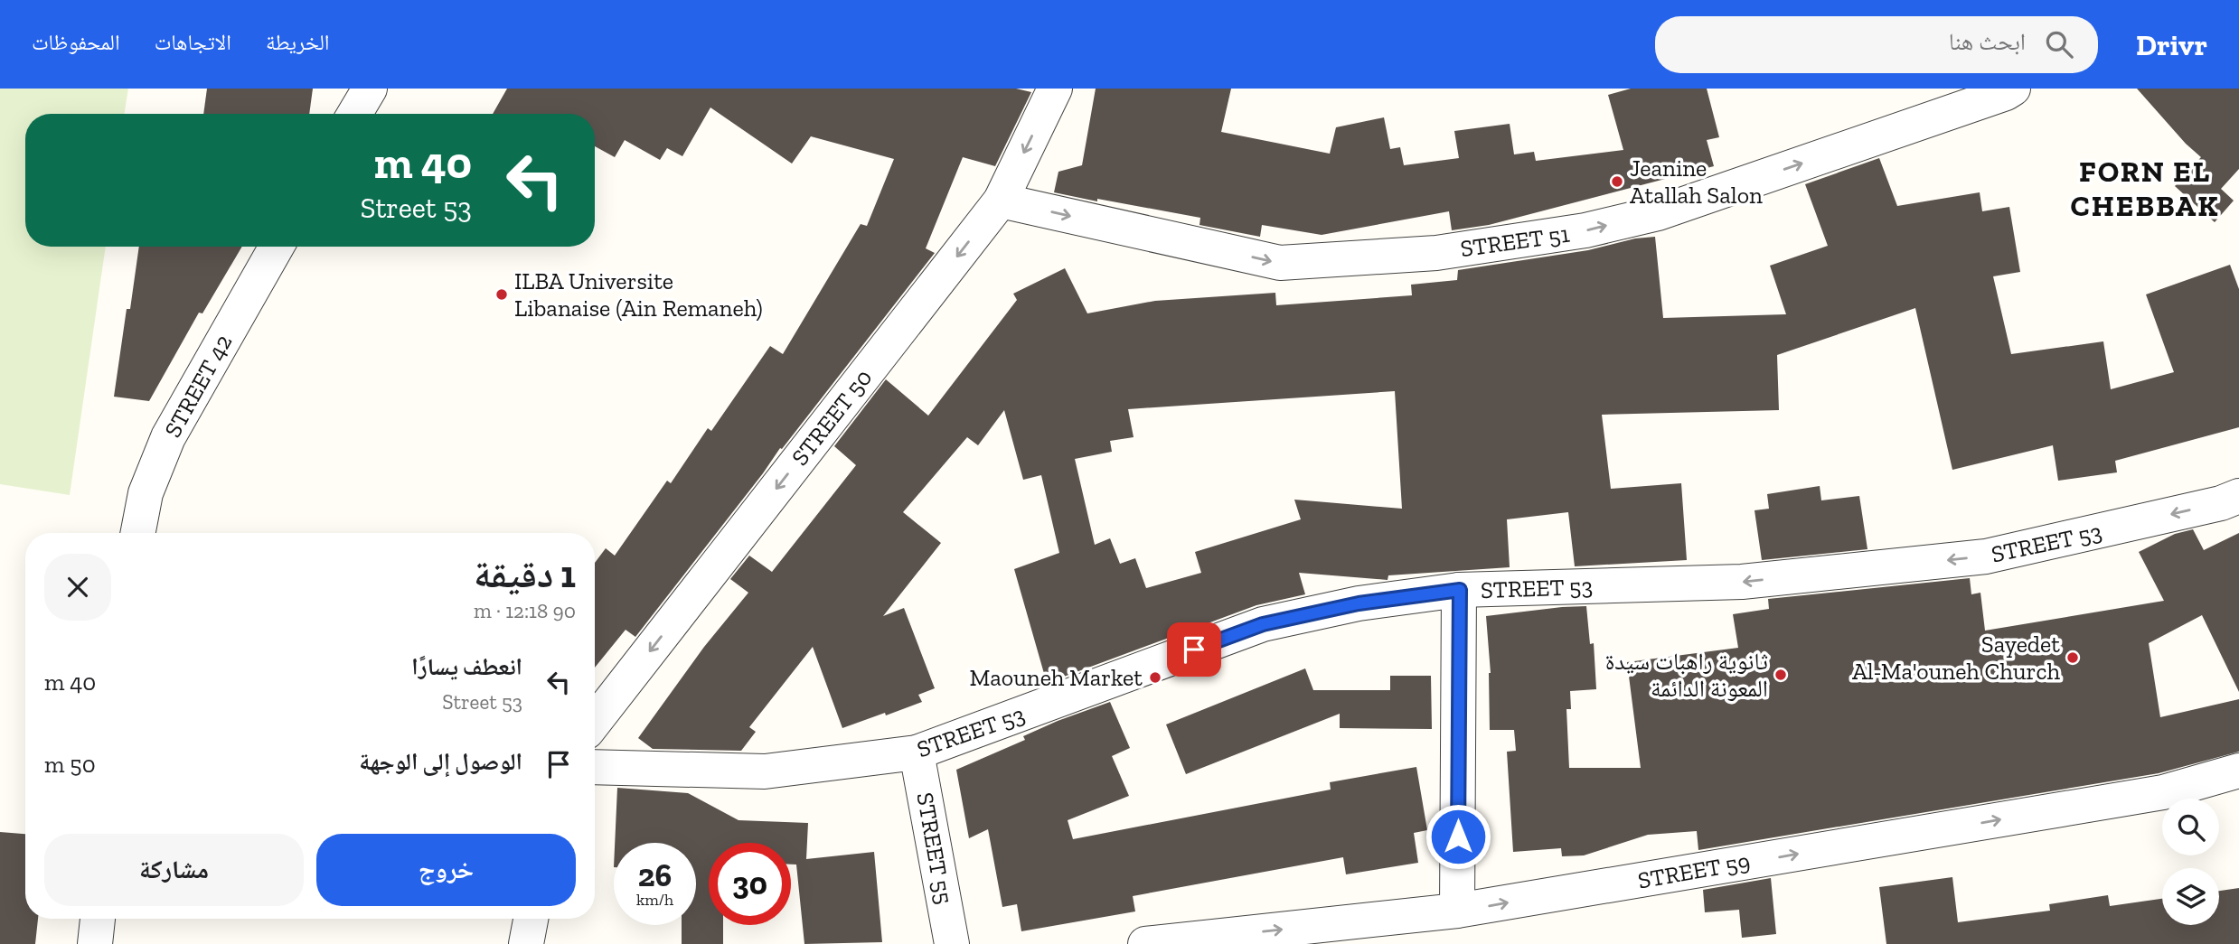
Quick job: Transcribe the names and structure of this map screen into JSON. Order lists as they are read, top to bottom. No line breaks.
{"streets":{"street":["STREET 51","STREET 42","STREET 50","STREET 53","STREET 55","STREET 59"]},"crossings":[["STREET 51","STREET 50"],["STREET 53","STREET 55"]],"one_way":["STREET 51","STREET 50","STREET 53","STREET 59"],"districts":["FORN EL CHEBBAK"],"places":["Jeanine Atallah Salon","ILBA Universite Libanaise (Ain Remaneh)","Sayedet Al-Ma'ouneh Church","ثانوية راهبات سيدة المعونة الدائمة","Maouneh Market"],"page":{"header":"Drivr","search":"ابحث هنا","nav":["الخريطة","الاتجاهات","المحفوظات"],"turn":["40 m","Street 53"],"heading":["1 دقيقة","90 m · 12:18"],"list":[{"name":"انعطف يسارًا","note":"Street 53","value":"40 m"},{"name":"الوصول إلى الوجهة","value":"50 m"}],"buttons":["خروج","مشاركة"],"speed":"26 km/h","limit":"30"}}
